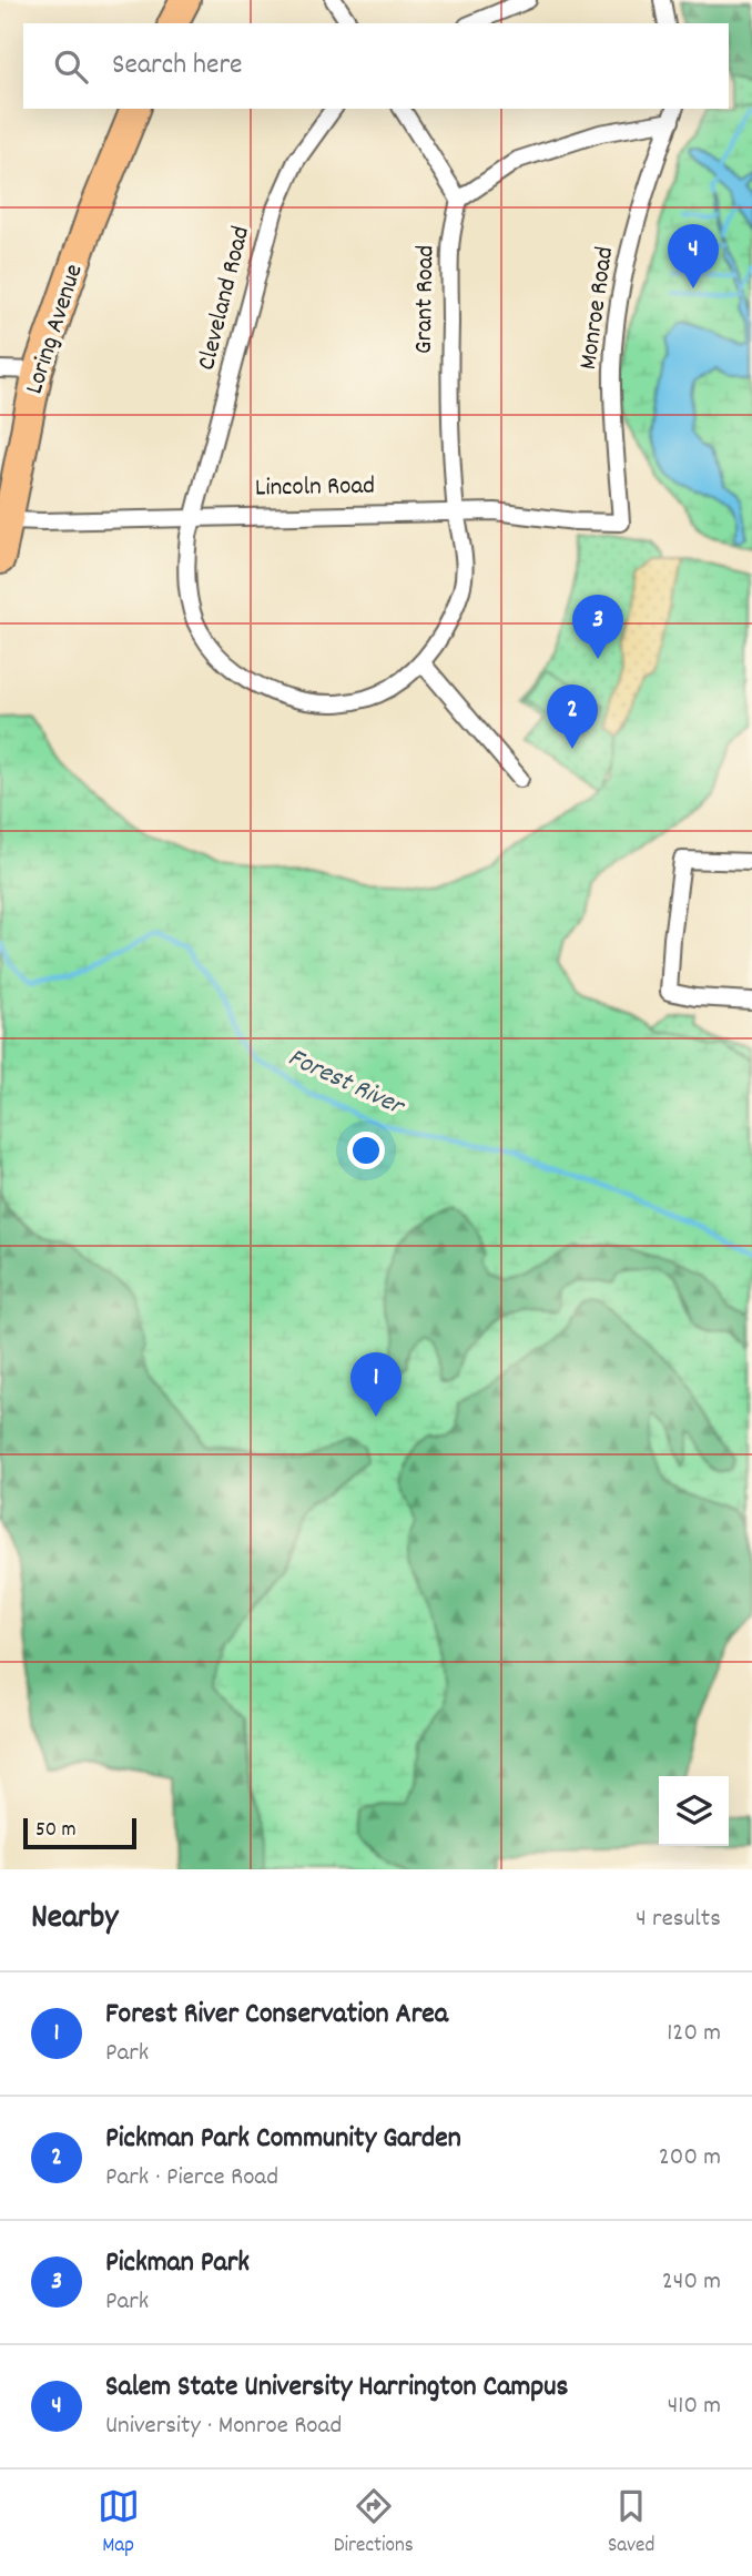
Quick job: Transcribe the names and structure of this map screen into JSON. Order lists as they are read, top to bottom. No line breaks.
{"streets":{"highway":["Loring Avenue"],"street":["Cleveland Road","Grant Road","Monroe Road","Lincoln Road"]},"crossings":[["Cleveland Road","Grant Road"],["Cleveland Road","Lincoln Road"],["Grant Road","Lincoln Road"],["Monroe Road","Lincoln Road"],["Loring Avenue","Lincoln Road"]],"water":["Forest River"],"scale_bar":"50 m","page":{"search":"Search here","pins":["4","3","2","1"],"scale":"50 m","heading":["Nearby","4 results"],"list":[{"mark":"1","name":"Forest River Conservation Area","note":"Park","value":"120 m"},{"mark":"2","name":"Pickman Park Community Garden","note":"Park · Pierce Road","value":"200 m"},{"mark":"3","name":"Pickman Park","note":"Park","value":"240 m"},{"mark":"4","name":"Salem State University Harrington Campus","note":"University · Monroe Road","value":"410 m"}],"nav":["Map","Directions","Saved"]}}
